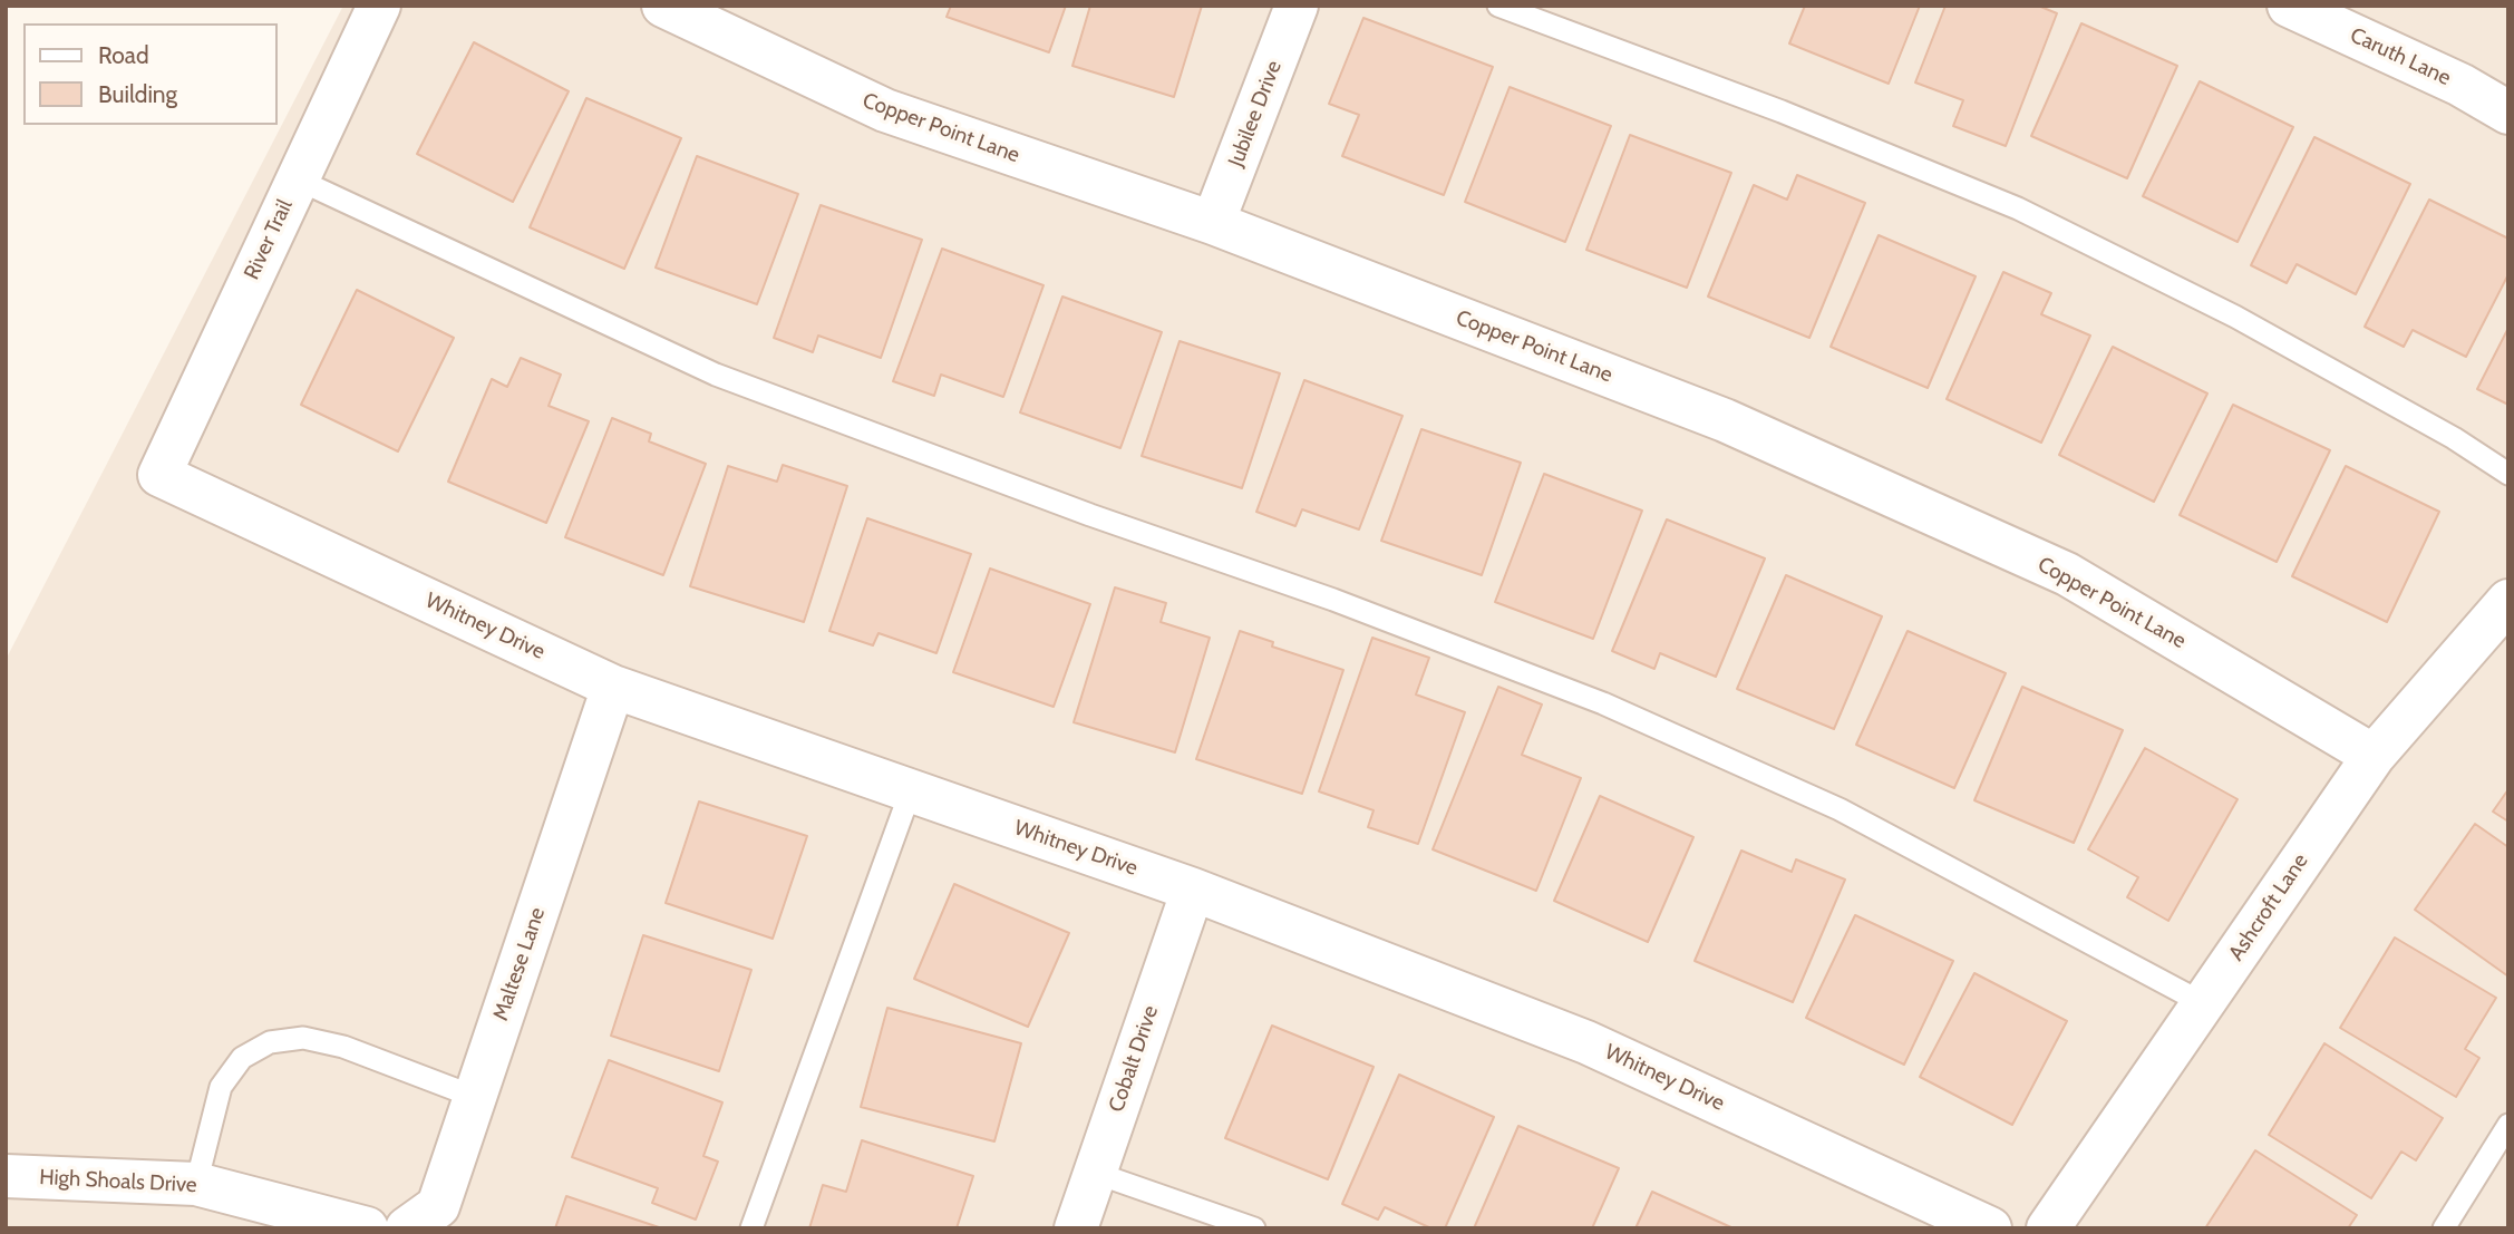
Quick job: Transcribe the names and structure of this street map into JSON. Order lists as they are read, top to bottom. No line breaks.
{"streets":{"street":["Caruth Lane","Jubilee Drive","Copper Point Lane","River Trail","Whitney Drive","Ashcroft Lane","Maltese Lane","Cobalt Drive","High Shoals Drive"]},"crossings":[["Jubilee Drive","Copper Point Lane"],["Copper Point Lane","Ashcroft Lane"],["River Trail","Whitney Drive"],["Whitney Drive","Maltese Lane"],["Whitney Drive","Cobalt Drive"]],"legend":["Road","Building"]}
